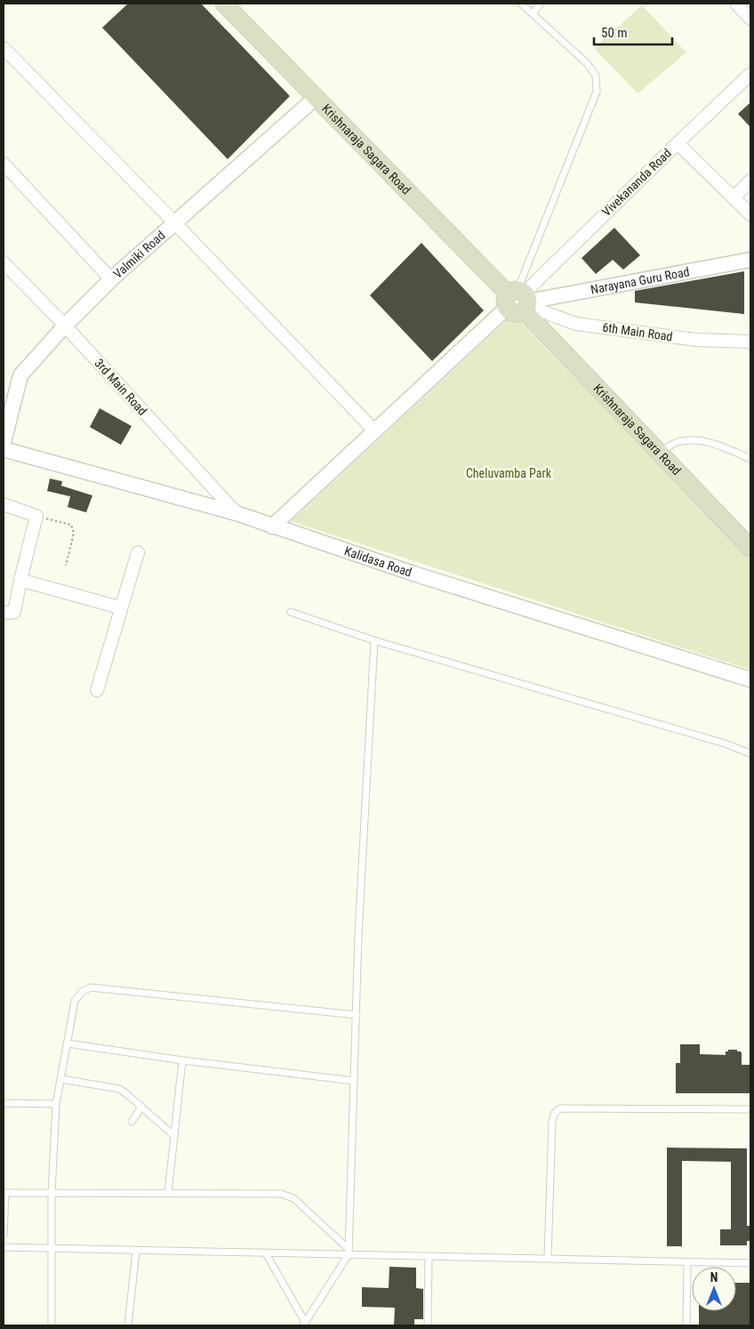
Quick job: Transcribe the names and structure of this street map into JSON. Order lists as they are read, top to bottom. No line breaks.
{"streets":{"main road":["Krishnaraja Sagara Road"],"street":["Vivekananda Road","Valmiki Road","Narayana Guru Road","6th Main Road","3rd Main Road","Kalidasa Road"]},"crossings":[["Krishnaraja Sagara Road","Vivekananda Road"],["Krishnaraja Sagara Road","Valmiki Road"],["Krishnaraja Sagara Road","Narayana Guru Road"],["Krishnaraja Sagara Road","6th Main Road"],["Vivekananda Road","Narayana Guru Road"],["Vivekananda Road","6th Main Road"],["Valmiki Road","3rd Main Road"],["Narayana Guru Road","6th Main Road"],["3rd Main Road","Kalidasa Road"]],"parks":["Cheluvamba Park"],"scale_bar":"50 m","north":"top"}
